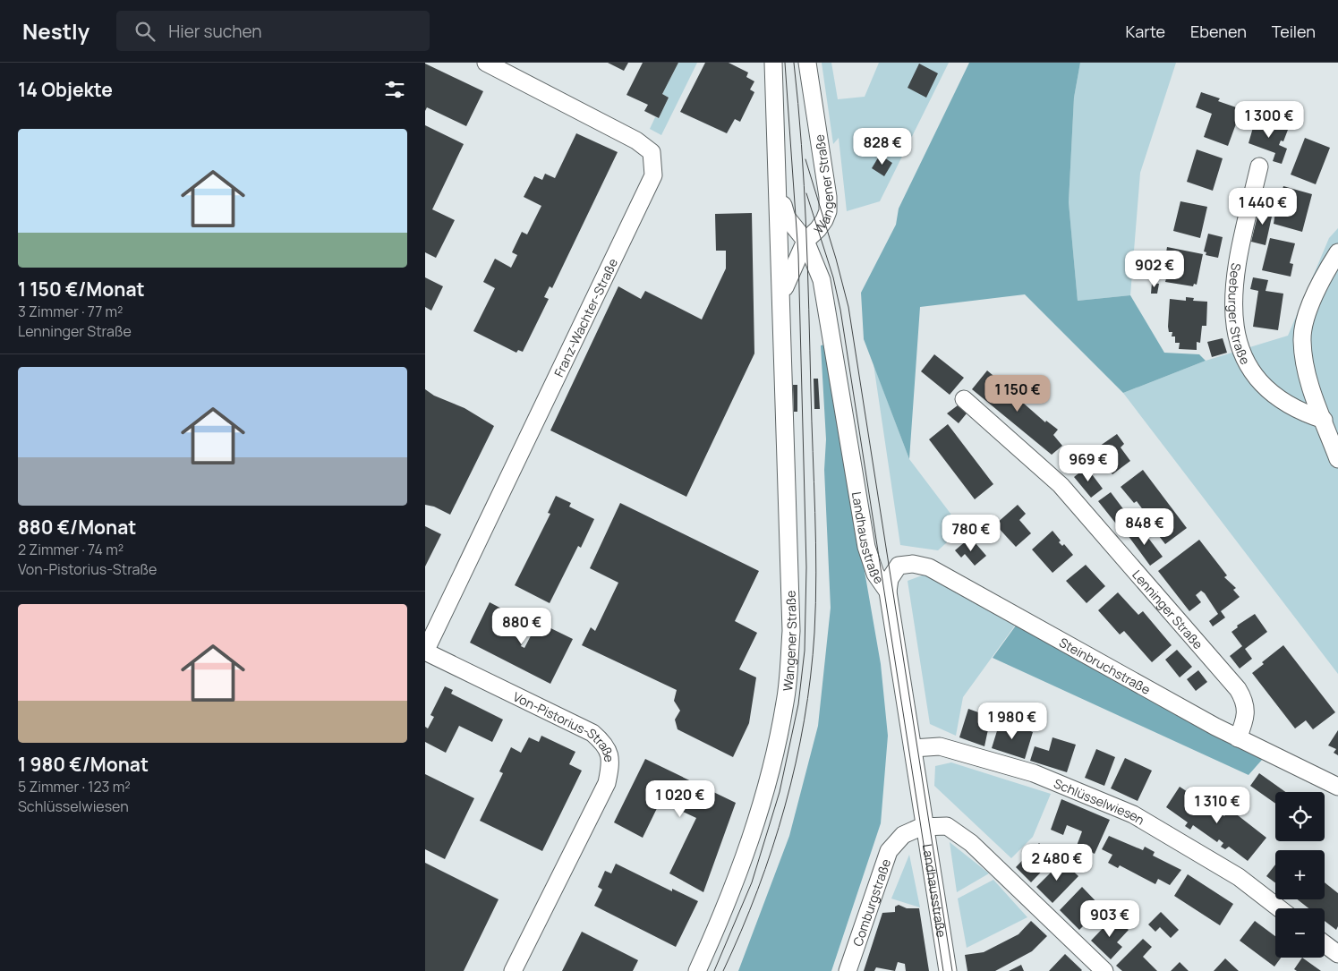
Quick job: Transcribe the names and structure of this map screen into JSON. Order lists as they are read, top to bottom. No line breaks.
{"streets":{"street":["Wangener Straße","Seeburger Straße","Franz-Wachter-Straße","Landhausstraße","Lenninger Straße","Steinbruchstraße","Von-Pistorius-Straße","Schlüsselwiesen","Comburgstraße"]},"crossings":[["Wangener Straße","Landhausstraße"],["Franz-Wachter-Straße","Von-Pistorius-Straße"],["Landhausstraße","Steinbruchstraße"],["Landhausstraße","Schlüsselwiesen"],["Landhausstraße","Comburgstraße"],["Lenninger Straße","Steinbruchstraße"]],"page":{"header":"Nestly","search":"Hier suchen","nav":["Karte","Ebenen","Teilen"],"heading":"14 Objekte","price":["1 300 €","828 €","1 440 €","902 €","1 150 €","969 €","848 €","780 €","880 €","1 980 €","1 020 €","1 310 €","2 480 €","903 €"],"list":[{"name":"1 150 €/Monat","note":"3 Zimmer · 77 m² · Lenninger Straße"},{"name":"880 €/Monat","note":"2 Zimmer · 74 m² · Von-Pistorius-Straße"},{"name":"1 980 €/Monat","note":"5 Zimmer · 123 m² · Schlüsselwiesen"}],"map_buttons":["+","−"]}}
